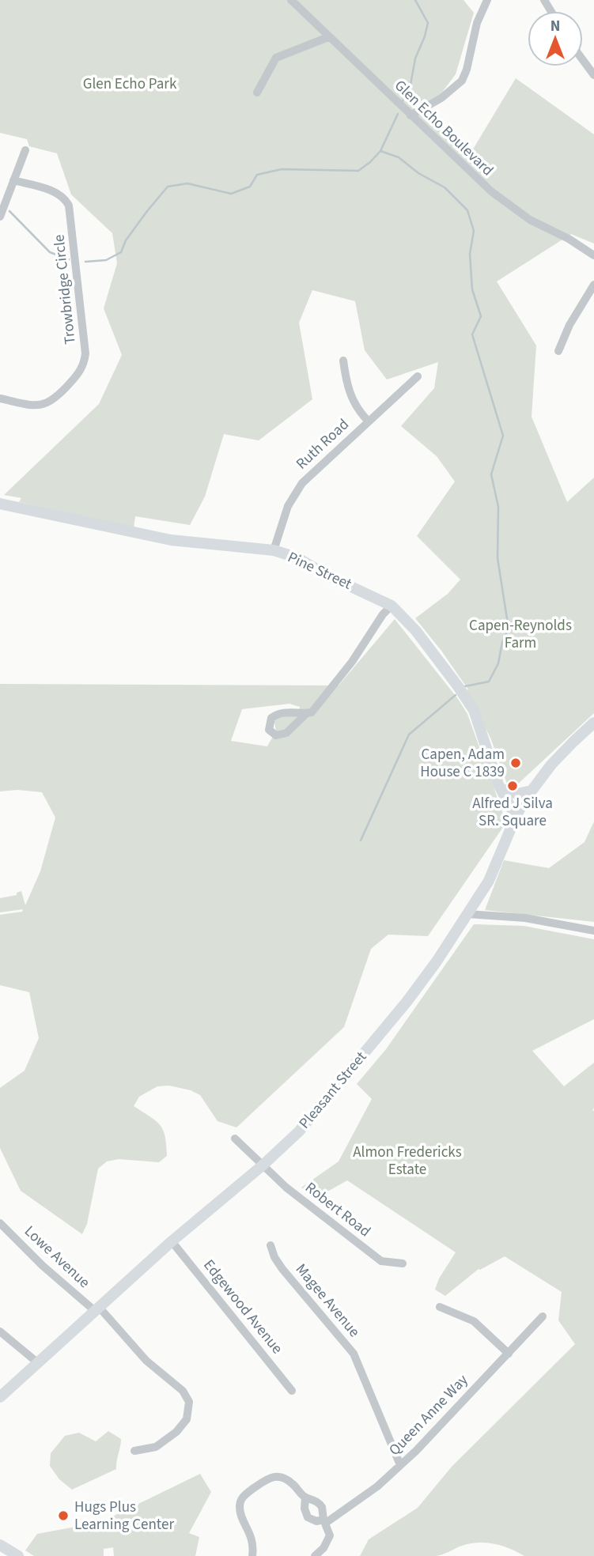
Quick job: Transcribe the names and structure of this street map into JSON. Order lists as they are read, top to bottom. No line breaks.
{"streets":{"main road":["Pine Street","Pleasant Street"],"street":["Glen Echo Boulevard","Trowbridge Circle","Ruth Road","Robert Road","Lowe Avenue","Magee Avenue","Edgewood Avenue","Queen Anne Way"]},"crossings":[["Ruth Road","Pine Street"],["Pine Street","Pleasant Street"],["Pleasant Street","Robert Road"],["Pleasant Street","Lowe Avenue"],["Pleasant Street","Edgewood Avenue"],["Magee Avenue","Queen Anne Way"]],"parks":["Glen Echo Park","Capen-Reynolds Farm","Almon Fredericks Estate"],"places":["Capen, Adam House C 1839","Alfred J Silva SR. Square","Hugs Plus Learning Center"],"north":"top"}
